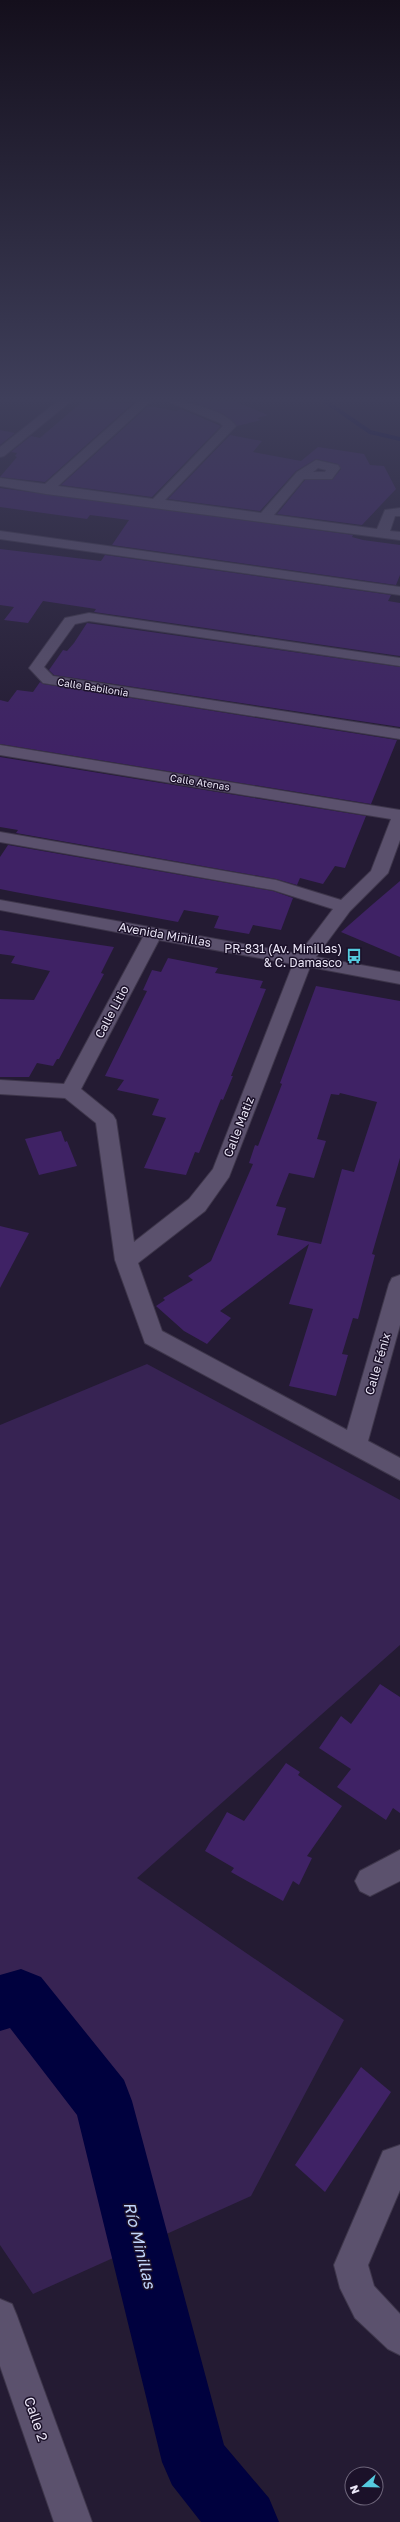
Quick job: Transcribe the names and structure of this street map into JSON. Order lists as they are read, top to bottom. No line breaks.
{"streets":{"street":["Calle Babilonia","Calle Atenas","Avenida Minillas","Calle Litio","Calle Matiz","Calle Fénix","Calle 2"]},"crossings":[["Calle Atenas","Calle Matiz"],["Avenida Minillas","Calle Litio"],["Avenida Minillas","Calle Matiz"]],"water":["Río Minillas"],"places":{"bus stop":["PR-831 (Av. Minillas) & C. Damasco"]},"north":"left"}
